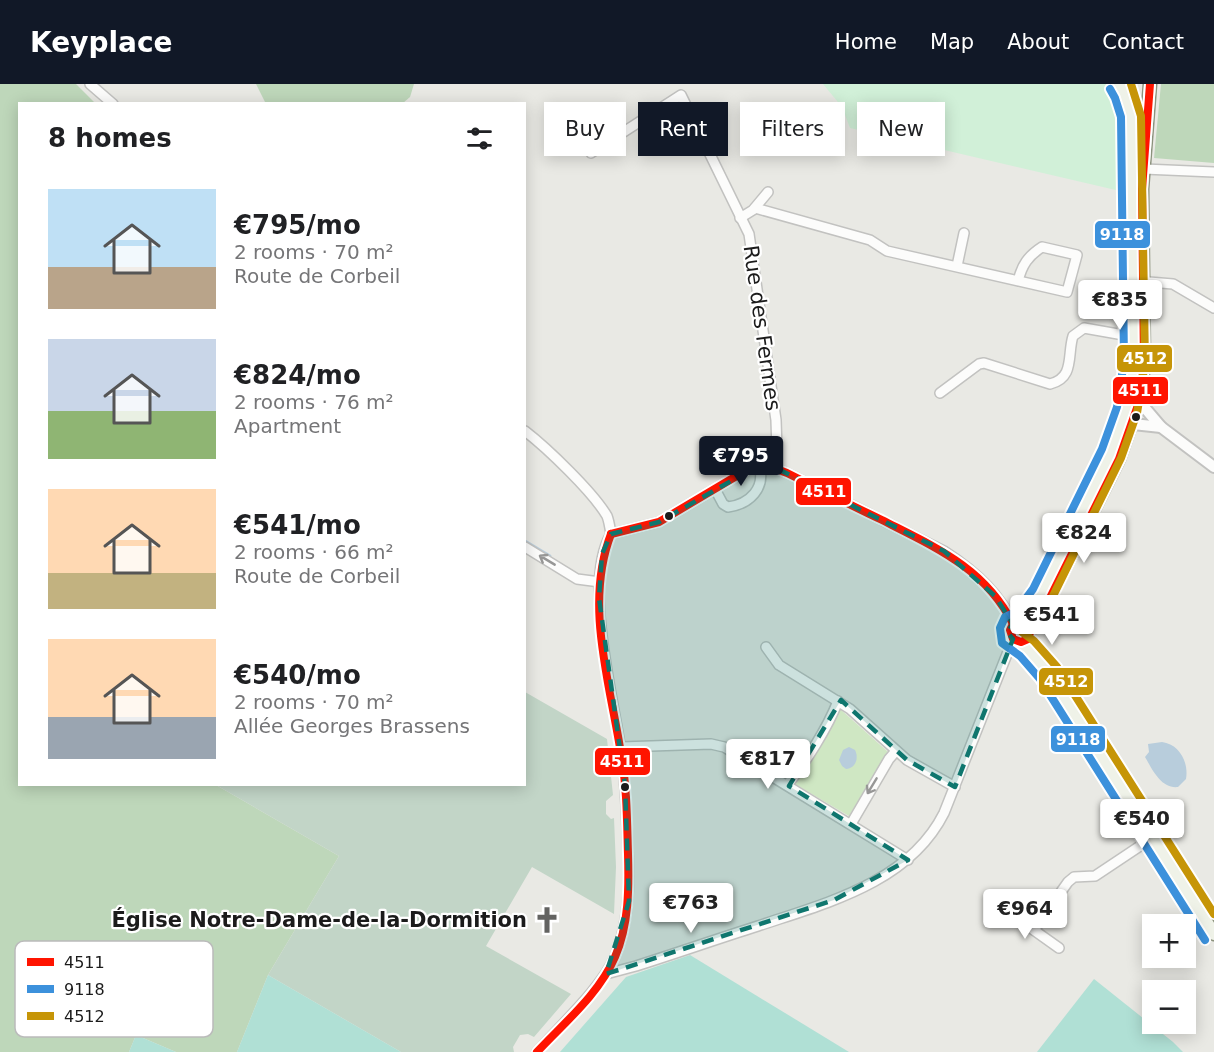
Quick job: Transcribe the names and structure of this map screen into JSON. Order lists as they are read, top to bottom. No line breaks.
{"streets":{"street":["Rue des Fermes"]},"places":{"church":["Église Notre-Dame-de-la-Dormition"]},"lines":["transit line 4511","transit line 4512","transit line 9118"],"legend":["4511","9118","4512"],"page":{"header":"Keyplace","nav":["Home","Map","About","Contact"],"chip":["Buy","Rent","Filters","New"],"heading":"8 homes","list":[{"name":"€795/mo","note":"2 rooms · 70 m² · Route de Corbeil"},{"name":"€824/mo","note":"2 rooms · 76 m² · Apartment"},{"name":"€541/mo","note":"2 rooms · 66 m² · Route de Corbeil"},{"name":"€540/mo","note":"2 rooms · 70 m² · Allée Georges Brassens"}],"price":["€835","€795","€824","€541","€817","€540","€763","€964"],"map_buttons":["+","−"]}}
